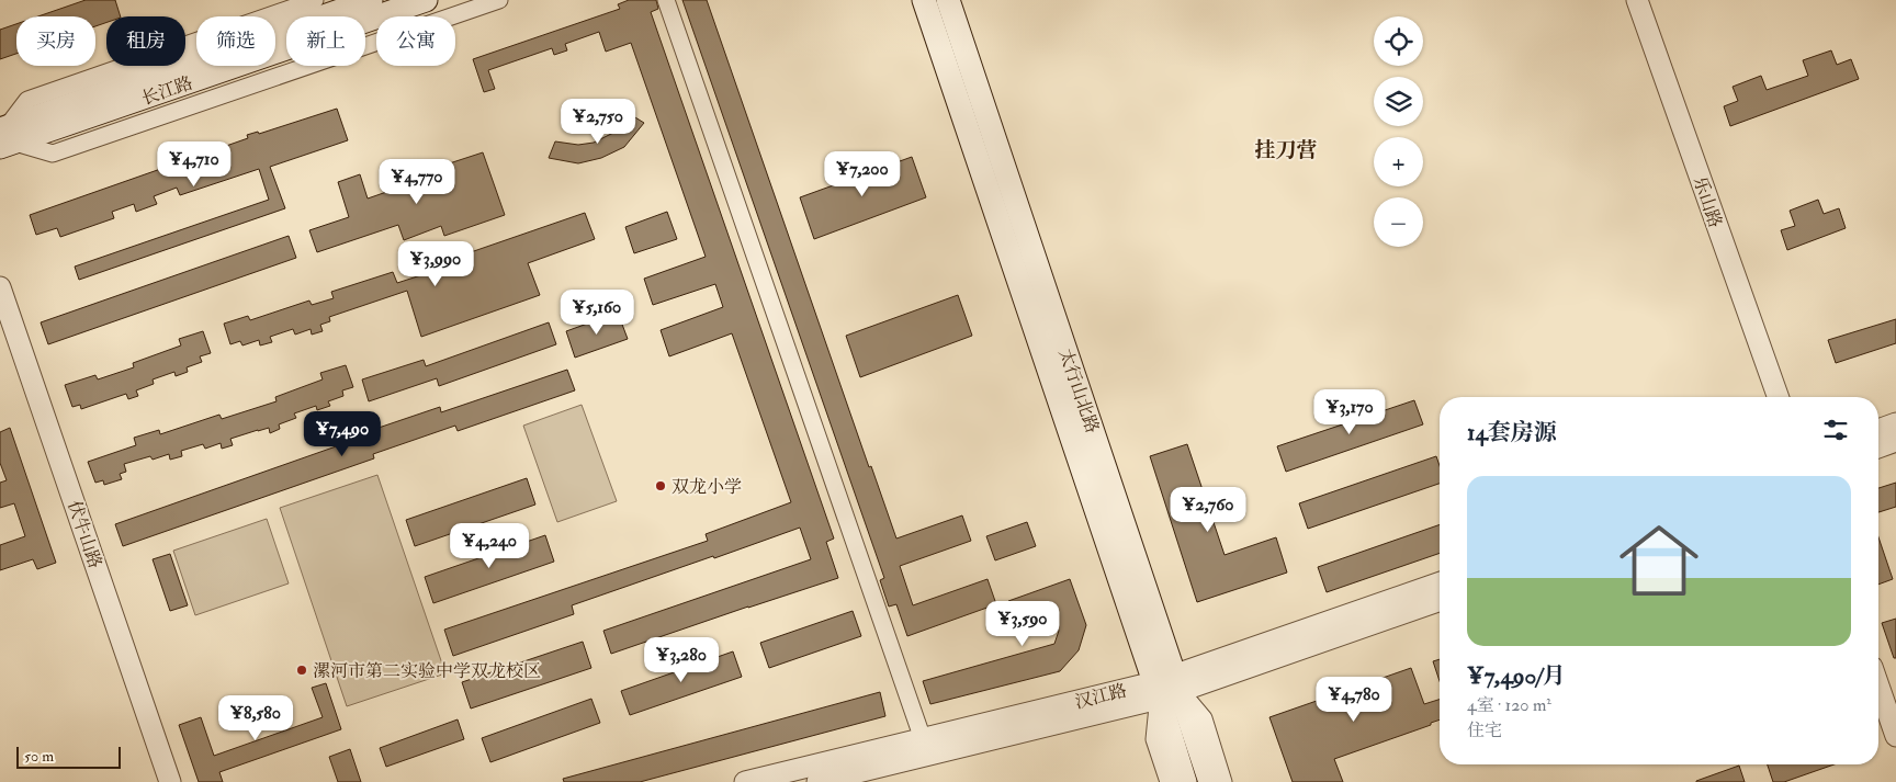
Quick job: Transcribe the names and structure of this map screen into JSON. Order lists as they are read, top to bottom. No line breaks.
{"streets":{"main road":["长江路","太行山北路"],"street":["乐山路","伏牛山路","汉江路"]},"crossings":[["太行山北路","汉江路"]],"districts":["挂刀营"],"places":["双龙小学","漯河市第二实验中学双龙校区"],"scale_bar":"50 m","page":{"map_buttons":["+","−"],"chip":["买房","租房","筛选","新上","公寓"],"price":["¥2,750","¥4,710","¥7,200","¥4,770","¥3,990","¥5,160","¥3,170","¥7,490","¥2,760","¥4,240","¥3,590","¥3,280","¥4,780","¥8,580"],"heading":"14套房源","list":[{"name":"¥7,490/月","note":"4室 · 120 m² · 住宅"}],"scale":"50 m"}}
